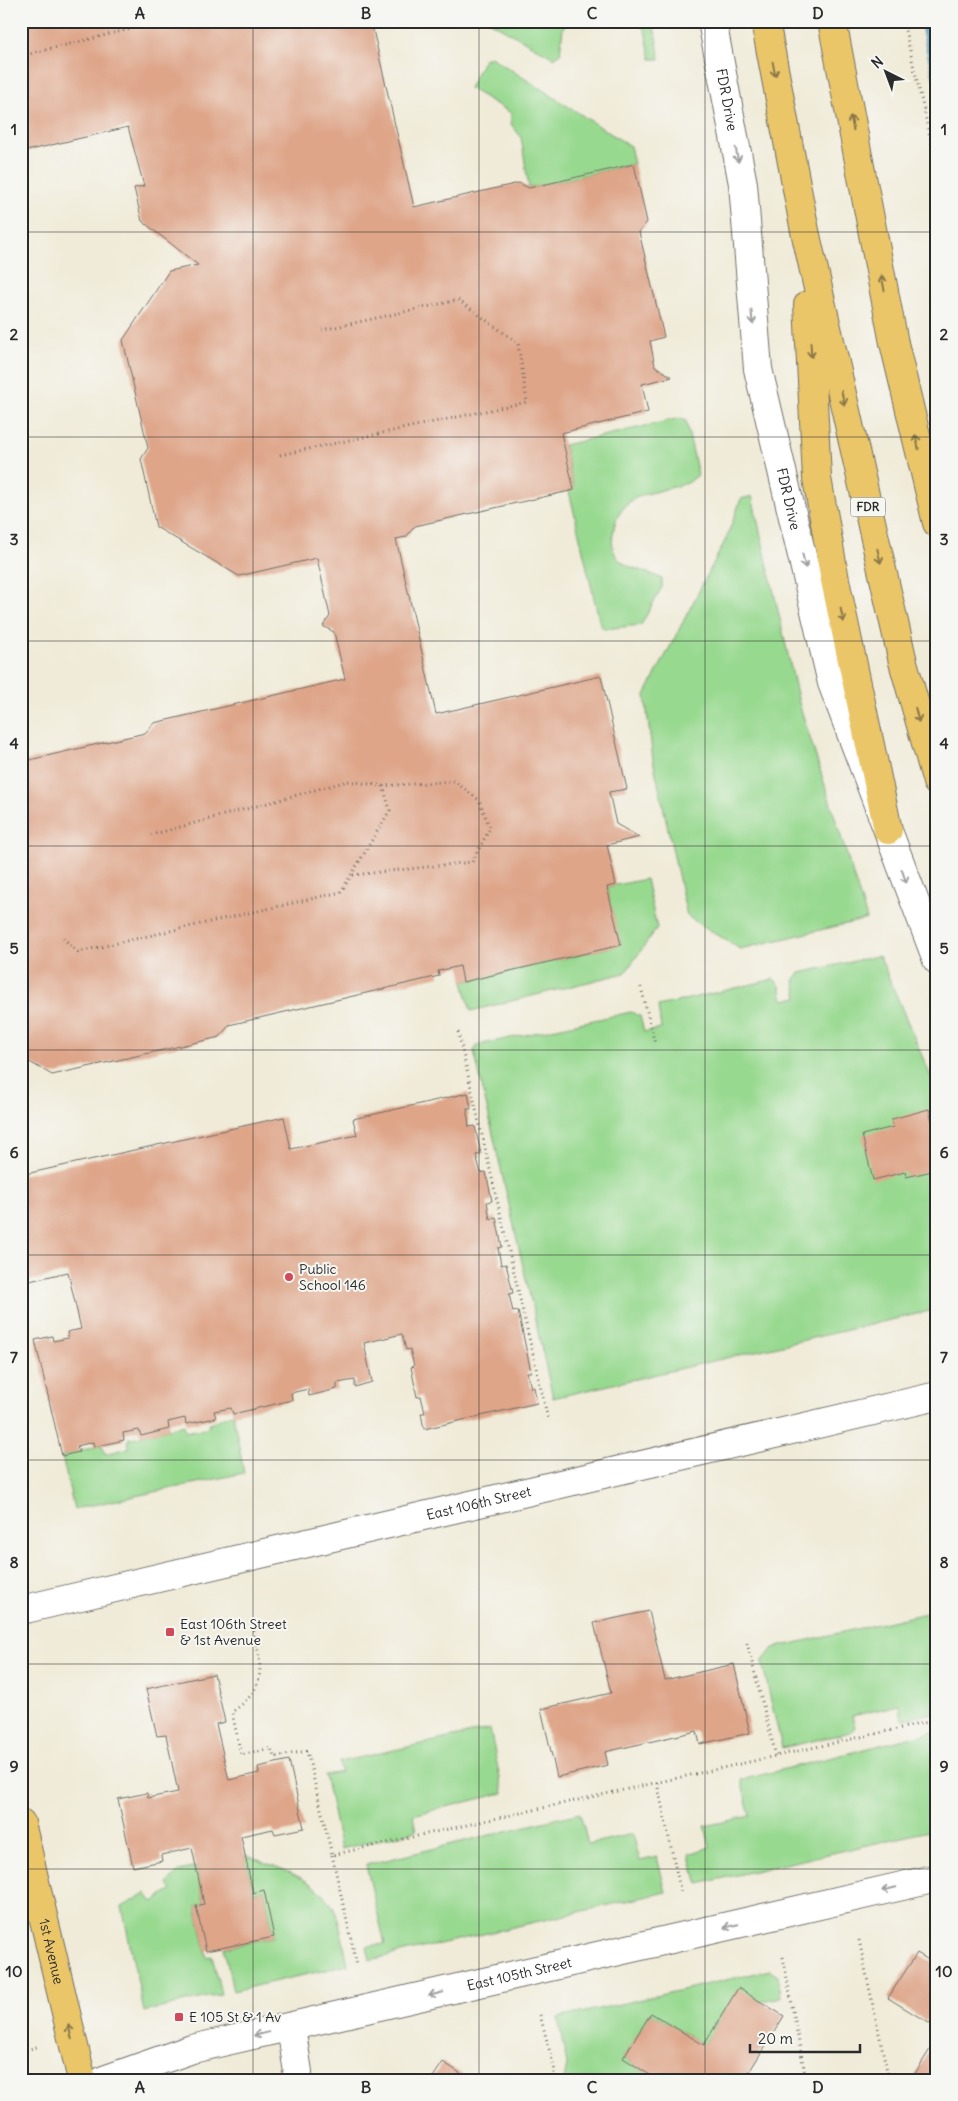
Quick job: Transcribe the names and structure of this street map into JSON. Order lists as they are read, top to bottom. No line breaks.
{"streets":{"main road":["FDR","1st Avenue"],"street":["FDR Drive","East 106th Street","East 105th Street"]},"one_way":["FDR Drive","1st Avenue","East 105th Street"],"places":{"other":["Public School 146"],"transit":["East 106th Street & 1st Avenue","E 105 St & 1 Av"]},"scale_bar":"20 m","north":"top left","grid":{"columns":["A","B","C","D"],"rows":["1","2","3","4","5","6","7","8","9","10"]}}
